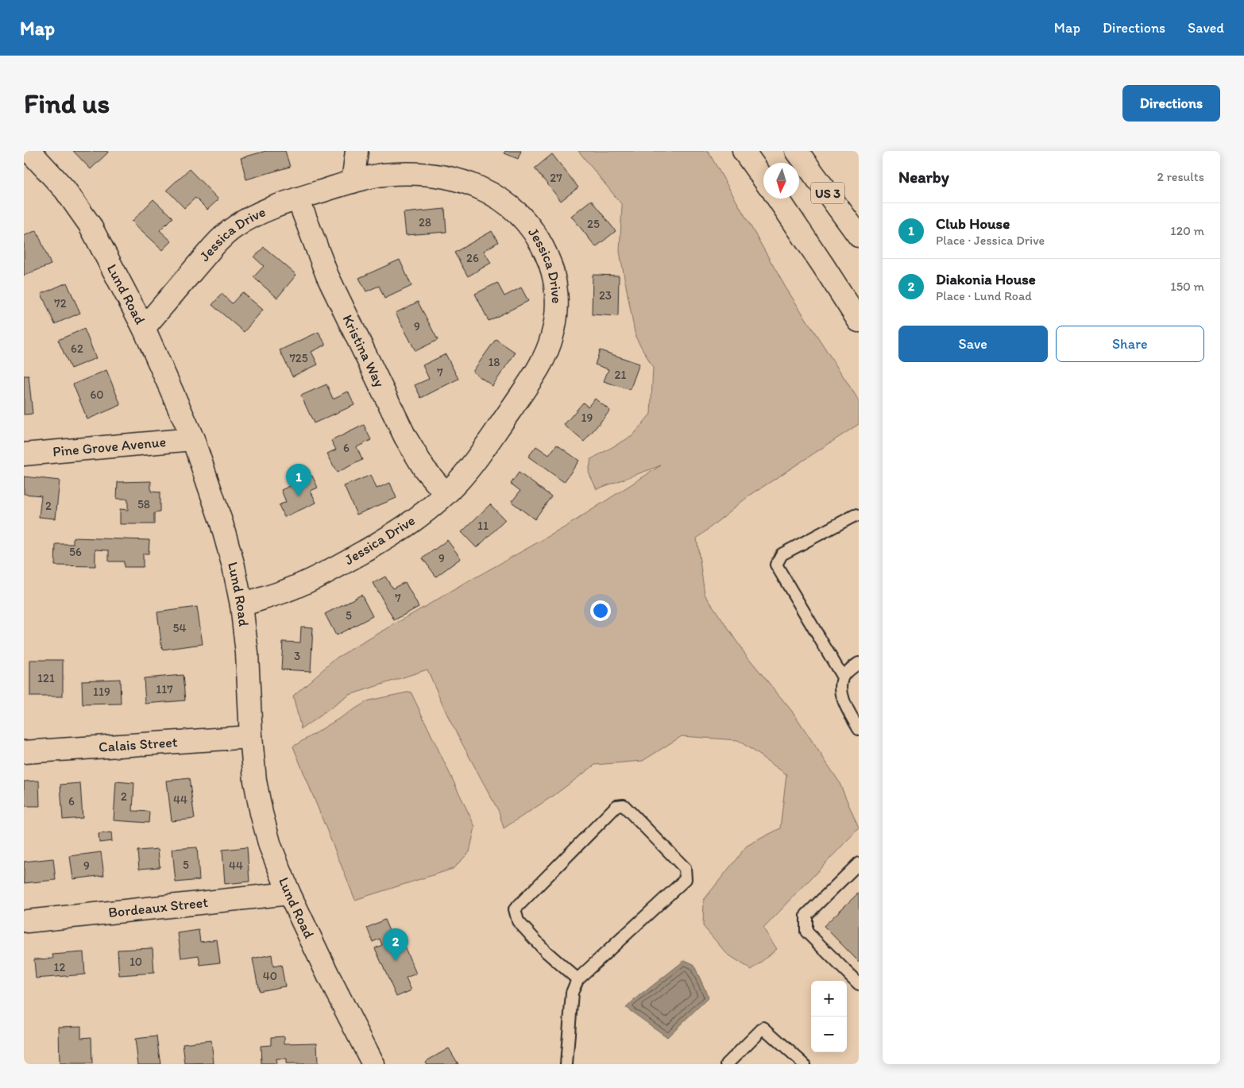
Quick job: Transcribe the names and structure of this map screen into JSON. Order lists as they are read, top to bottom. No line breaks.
{"streets":{"main road":["US 3","Jessica Drive","Lund Road","Kristina Way","Pine Grove Avenue","Calais Street","Bordeaux Street"]},"crossings":[["Jessica Drive","Lund Road"],["Jessica Drive","Kristina Way"],["Lund Road","Pine Grove Avenue"],["Lund Road","Calais Street"],["Lund Road","Bordeaux Street"]],"house_numbers":["27","28","25","26","23","72","9","62","725","18","7","21","60","19","6","58","2","11","56","9","7","5","54","3","121","117","119","2","44","6","5","9","44","10","12","40"],"north":"bottom","page":{"header":"Map","nav":["Map","Directions","Saved"],"buttons":["Directions",["Save","Share"]],"title":"Find us","heading":["Nearby","2 results"],"list":[{"mark":"1","name":"Club House","note":"Place · Jessica Drive","value":"120 m"},{"mark":"2","name":"Diakonia House","note":"Place · Lund Road","value":"150 m"}],"pins":["1","2"],"map_buttons":["+","−"]}}
